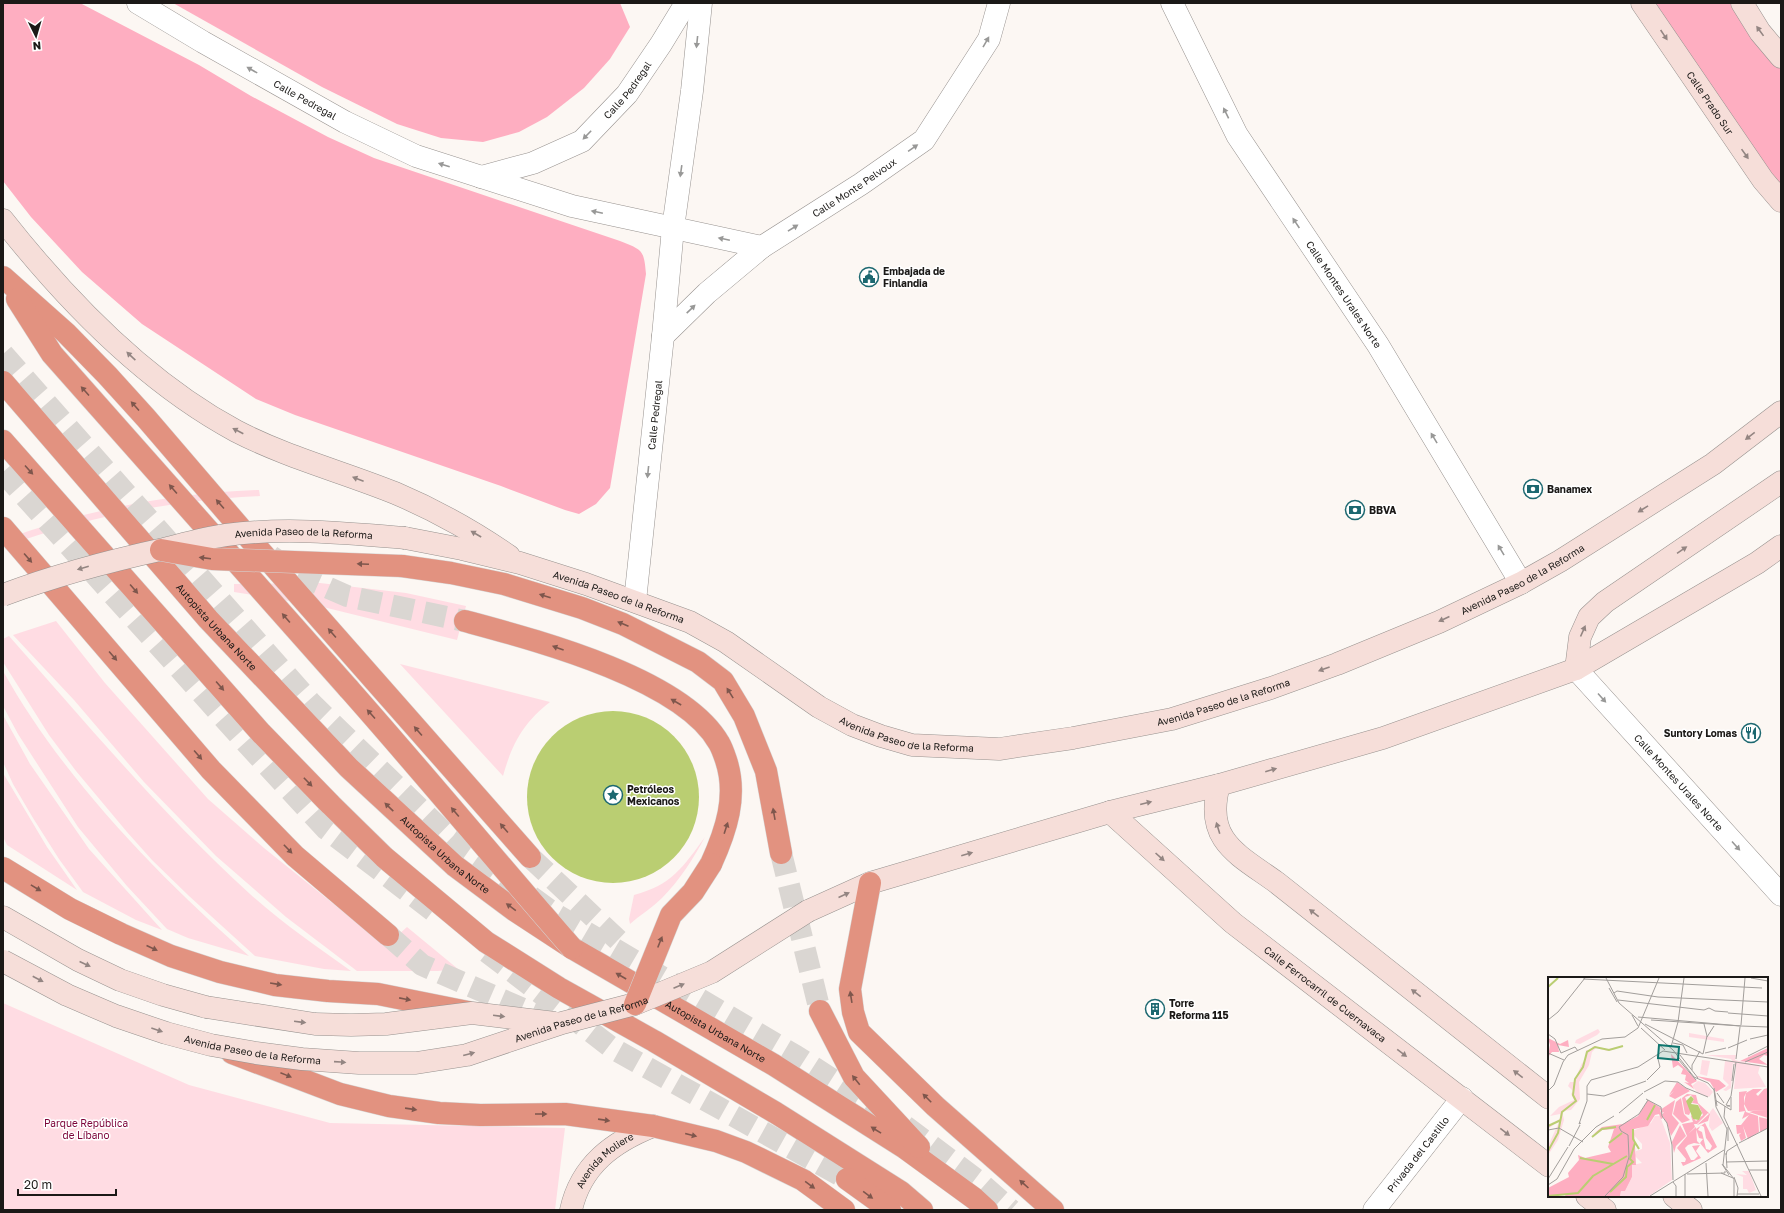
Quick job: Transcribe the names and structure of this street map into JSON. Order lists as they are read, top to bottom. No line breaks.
{"streets":{"highway":["Autopista Urbana Norte"],"main road":["Calle Prado Sur","Avenida Paseo de la Reforma","Calle Ferrocarril de Cuernavaca","Avenida Moliere"],"street":["Calle Pedregal","Calle Monte Pelvoux","Calle Montes Urales Norte","Privada del Castillo"]},"crossings":[["Calle Pedregal","Calle Monte Pelvoux"],["Calle Pedregal","Avenida Paseo de la Reforma"],["Calle Montes Urales Norte","Avenida Paseo de la Reforma"],["Avenida Paseo de la Reforma","Calle Ferrocarril de Cuernavaca"],["Calle Ferrocarril de Cuernavaca","Privada del Castillo"]],"one_way":["Calle Prado Sur","Calle Monte Pelvoux"],"parks":["Parque República de Líbano"],"places":{"public building":["Embajada de Finlandia"],"bank":["Banamex","BBVA"],"restaurant":["Suntory Lomas"],"place":["Petróleos Mexicanos"],"building":["Torre Reforma 115"]},"scale_bar":"20 m","north":"bottom"}
